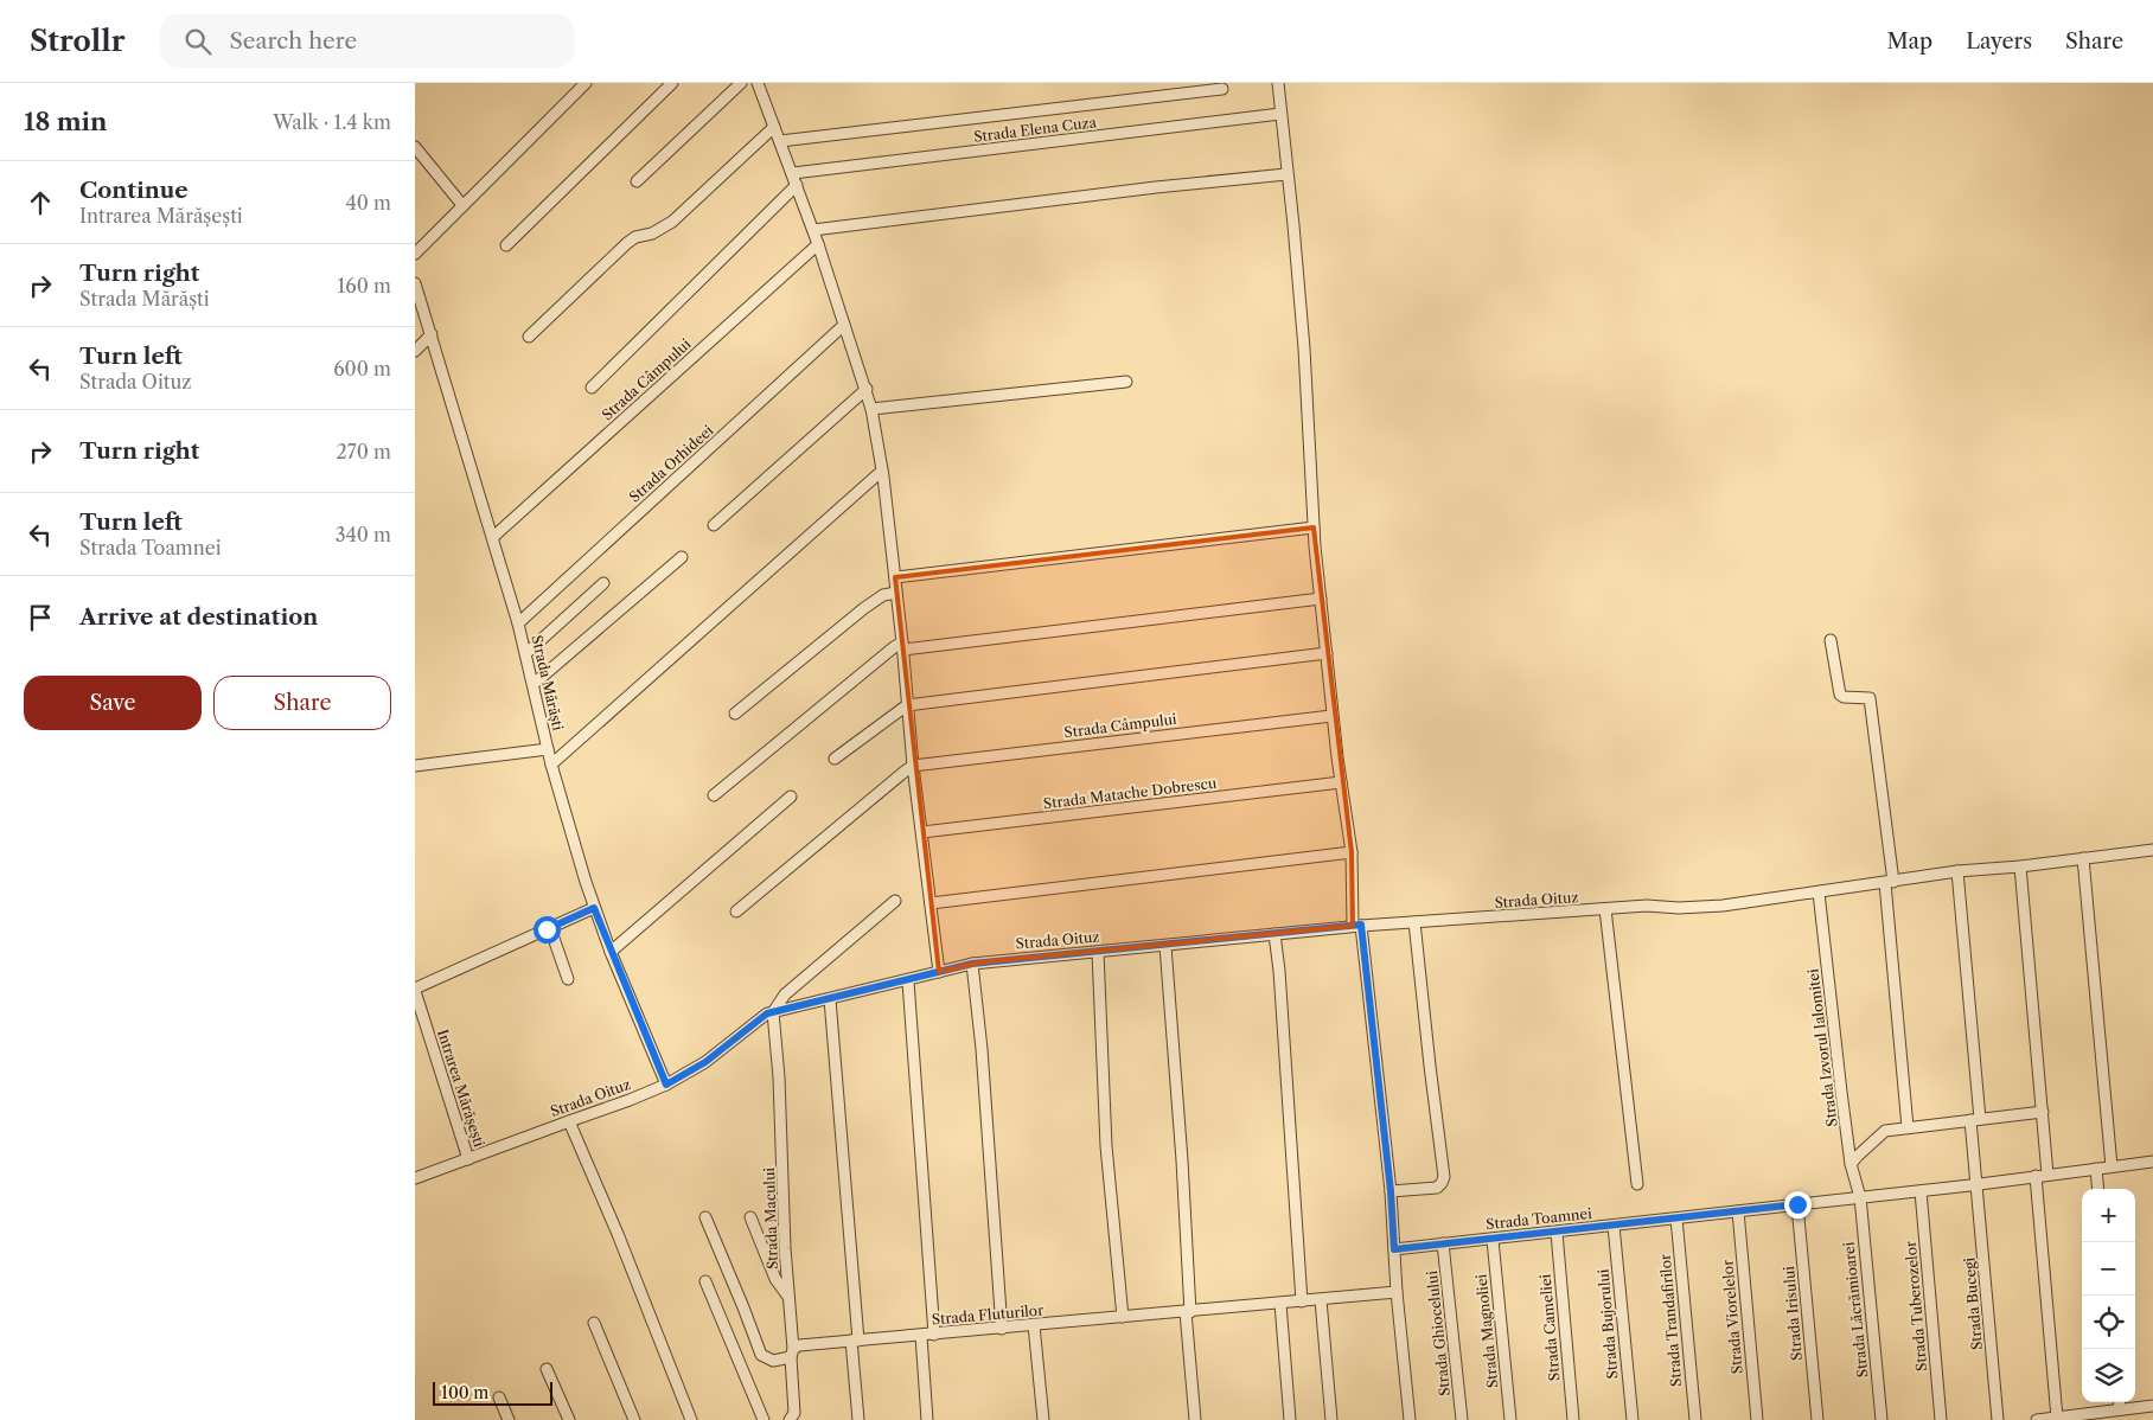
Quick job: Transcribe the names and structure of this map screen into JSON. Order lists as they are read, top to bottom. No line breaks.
{"streets":{"street":["Strada Elena Cuza","Strada Câmpului","Strada Orhideei","Strada Mărăști","Strada Matache Dobrescu","Strada Oituz","Strada Izvorul Ialomitei","Intrarea Mărășești","Strada Macului","Strada Toamnei","Strada Bucegi","Strada Tuberozelor","Strada Lăcrămioarei","Strada Irisului","Strada Fluturilor","Strada Viorelelor","Strada Trandafirilor","Strada Bujorului","Strada Cameliei","Strada Magnoliei","Strada Ghiocelului"]},"crossings":[["Strada Câmpului","Strada Mărăști"],["Strada Orhideei","Strada Mărăști"],["Strada Mărăști","Strada Oituz"],["Strada Mărăști","Intrarea Mărășești"],["Strada Oituz","Strada Izvorul Ialomitei"],["Strada Oituz","Intrarea Mărășești"],["Strada Oituz","Strada Macului"],["Strada Oituz","Strada Bucegi"],["Strada Izvorul Ialomitei","Strada Toamnei"],["Strada Izvorul Ialomitei","Strada Lăcrămioarei"],["Strada Macului","Strada Fluturilor"],["Strada Toamnei","Strada Bucegi"],["Strada Toamnei","Strada Tuberozelor"],["Strada Toamnei","Strada Lăcrămioarei"],["Strada Toamnei","Strada Irisului"],["Strada Toamnei","Strada Viorelelor"],["Strada Toamnei","Strada Trandafirilor"],["Strada Toamnei","Strada Bujorului"],["Strada Toamnei","Strada Cameliei"],["Strada Toamnei","Strada Magnoliei"],["Strada Toamnei","Strada Ghiocelului"]],"scale_bar":"100 m","page":{"header":"Strollr","search":"Search here","nav":["Map","Layers","Share"],"heading":["18 min","Walk · 1.4 km"],"list":[["Continue","Intrarea Mărășești","40 m"],["Turn right","Strada Mărăști","160 m"],["Turn left","Strada Oituz","600 m"],["Turn right","270 m"],["Turn left","Strada Toamnei","340 m"],"Arrive at destination"],"buttons":["Save","Share"],"map_buttons":["+","−"],"scale":"100 m"}}
